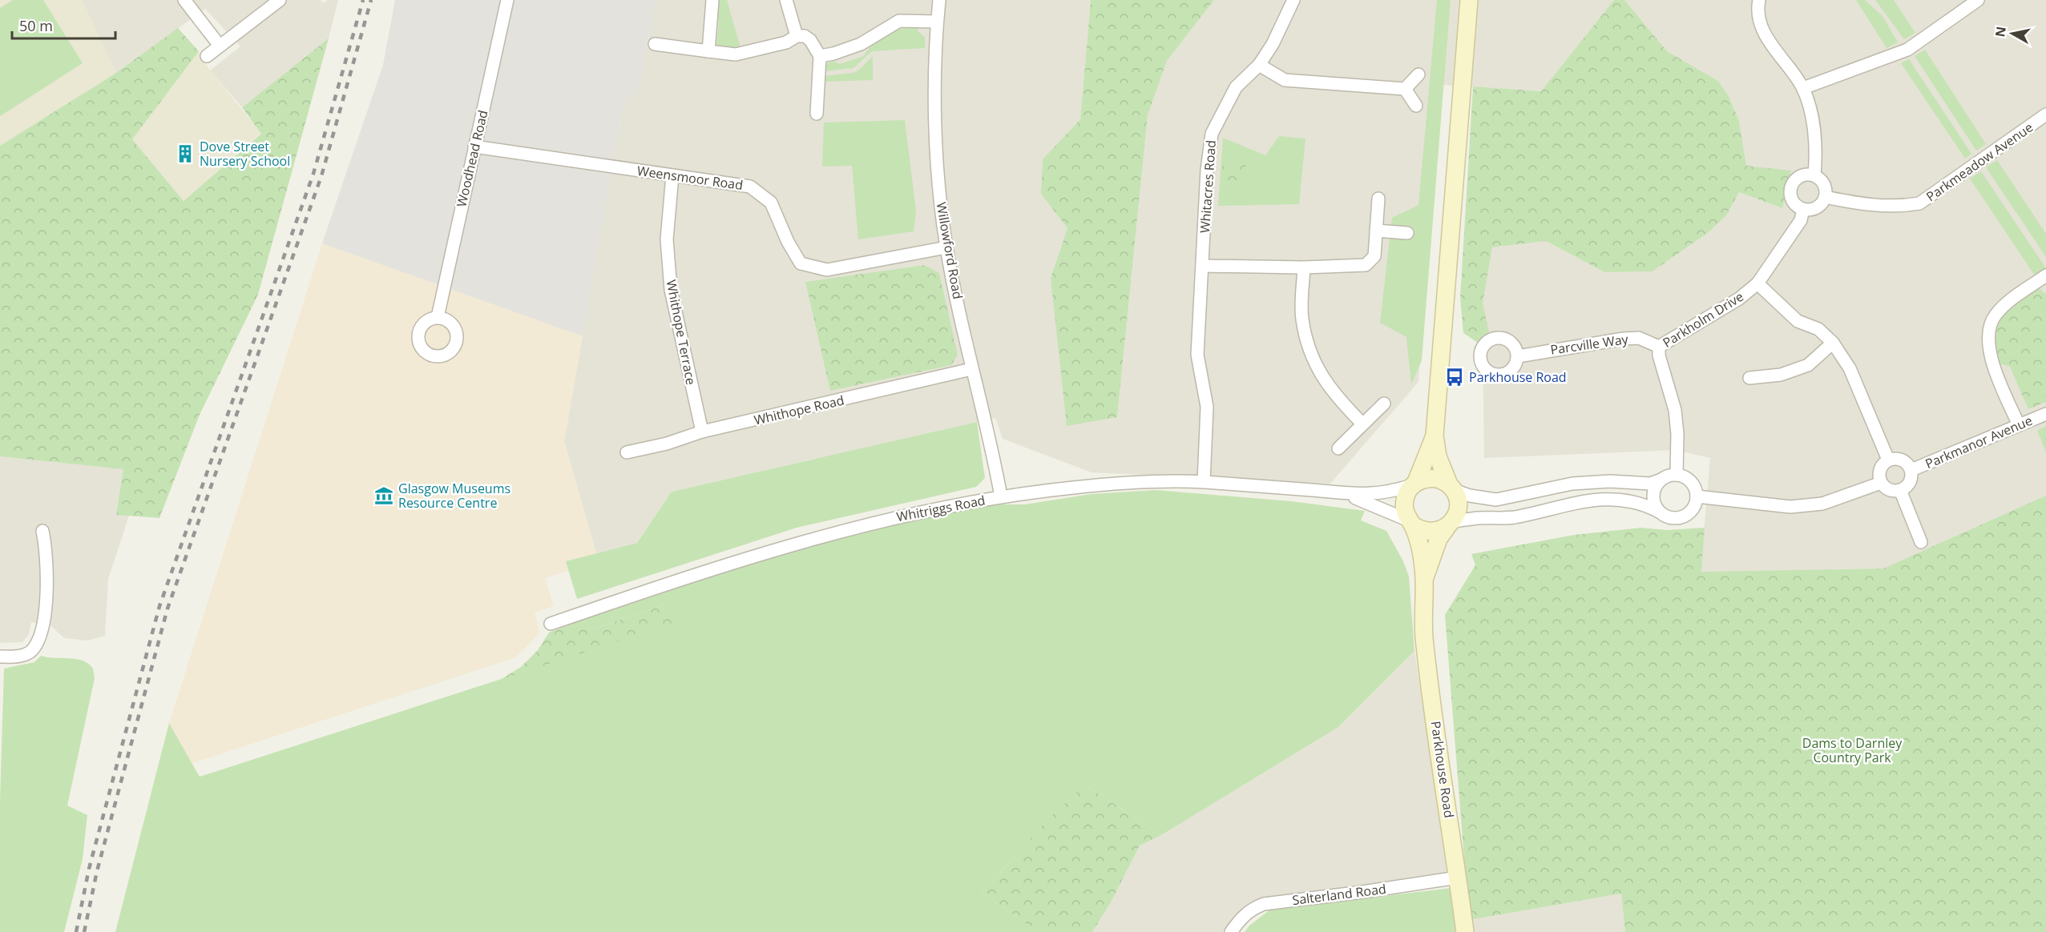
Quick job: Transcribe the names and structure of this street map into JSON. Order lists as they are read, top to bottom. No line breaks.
{"streets":{"main road":["Parkhouse Road"],"street":["Woodhead Road","Parkmeadow Avenue","Weensmoor Road","Whitacres Road","Willowford Road","Parkholm Drive","Whithope Terrace","Parcville Way","Whithope Road","Parkmanor Avenue","Whitriggs Road","Salterland Road"]},"crossings":[["Woodhead Road","Weensmoor Road"],["Parkmeadow Avenue","Parkholm Drive"],["Weensmoor Road","Willowford Road"],["Weensmoor Road","Whithope Terrace"],["Whitacres Road","Whitriggs Road"],["Willowford Road","Whithope Road"],["Willowford Road","Whitriggs Road"],["Parkholm Drive","Parcville Way"],["Whithope Terrace","Whithope Road"],["Whitriggs Road","Parkhouse Road"],["Parkhouse Road","Salterland Road"]],"parks":["Dams to Darnley Country Park"],"places":{"building":["Dove Street Nursery School"],"bus stop":["Parkhouse Road"],"museum":["Glasgow Museums Resource Centre"]},"scale_bar":"50 m","north":"left"}
